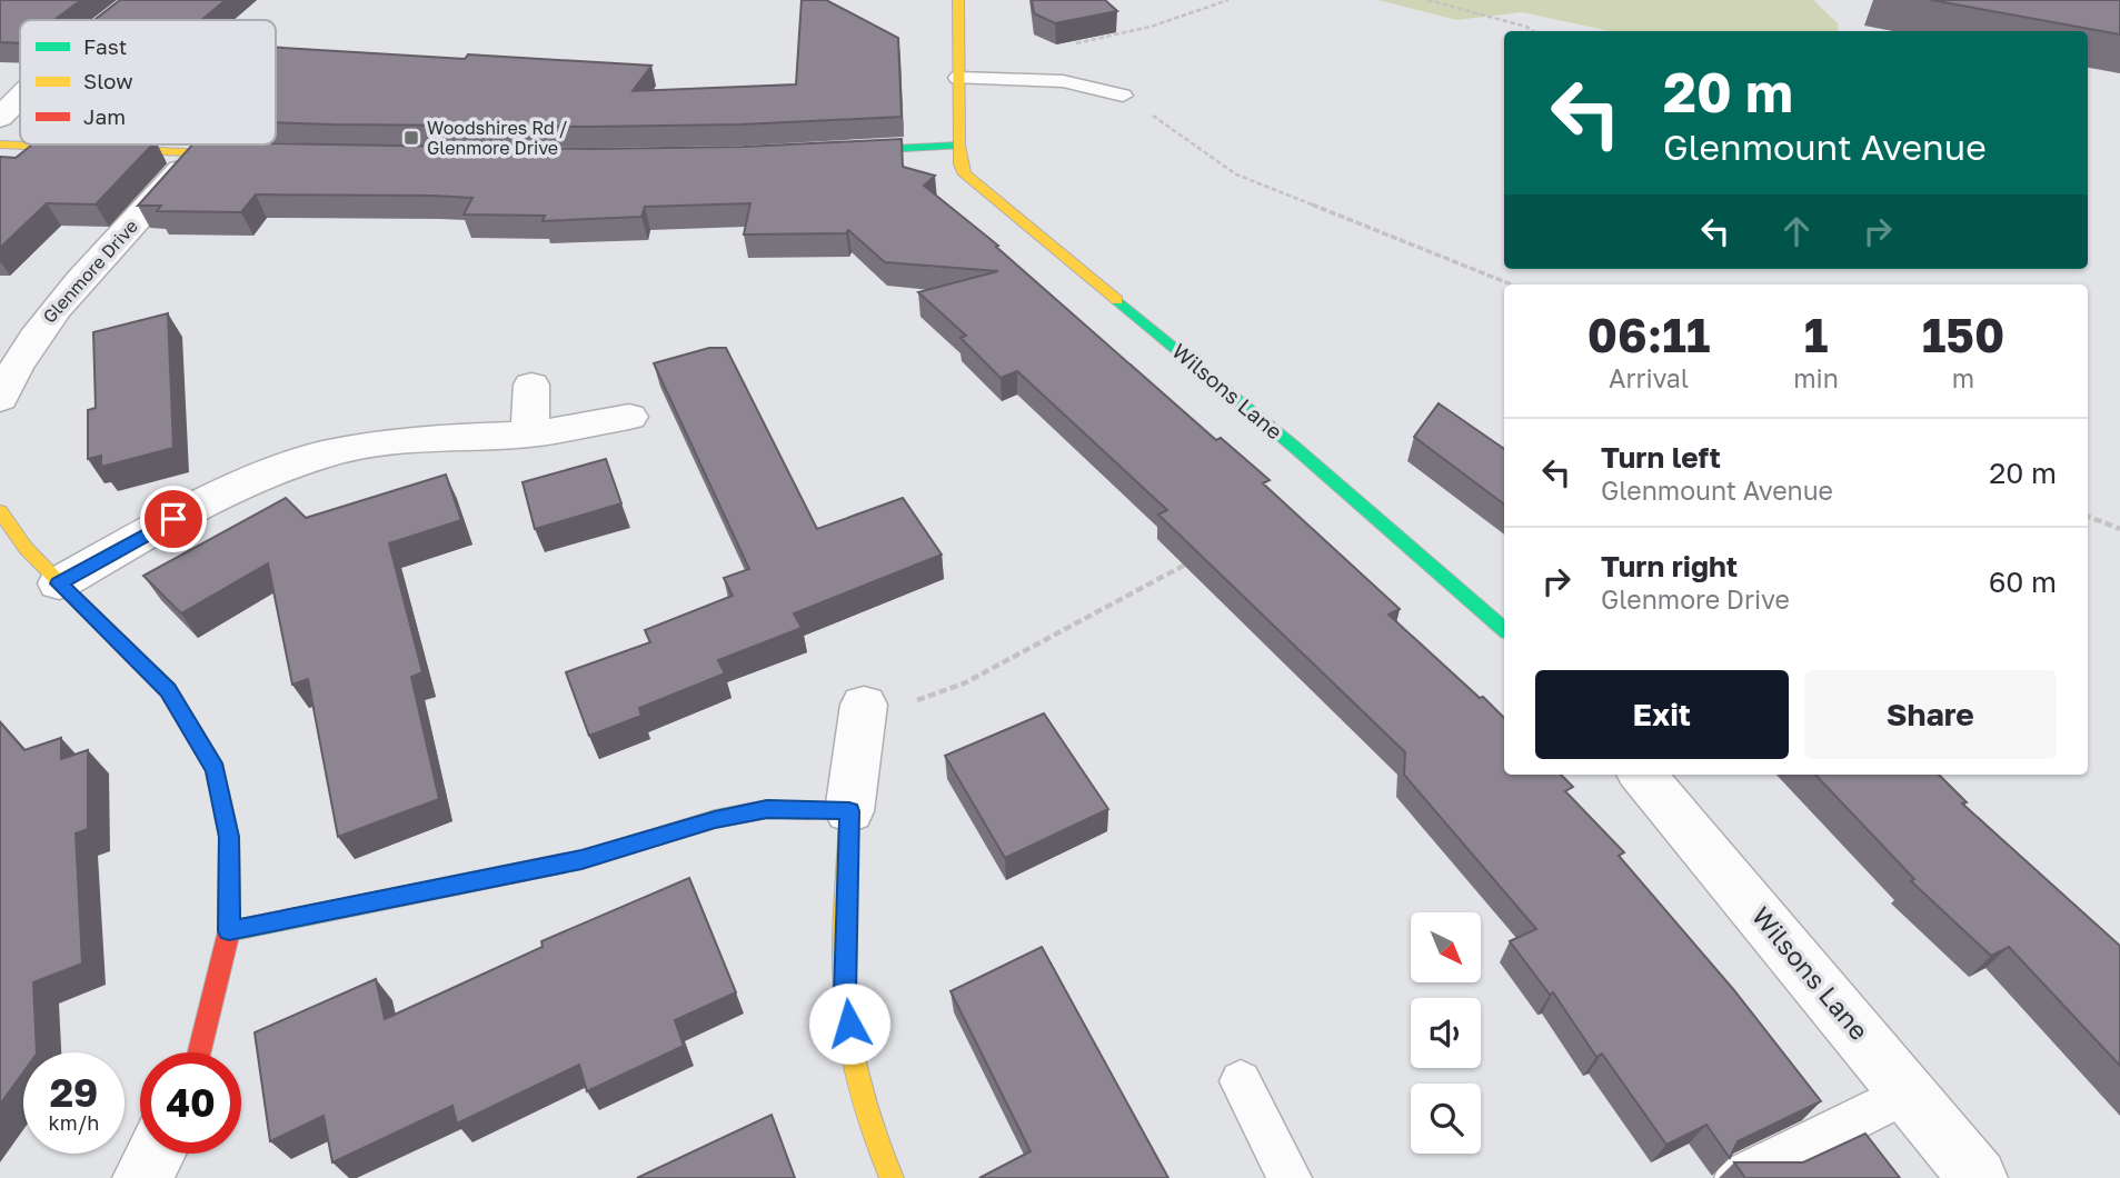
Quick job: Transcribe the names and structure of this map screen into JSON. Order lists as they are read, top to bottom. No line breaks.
{"streets":{"street":["Glenmore Drive","Wilsons Lane"]},"places":{"transit":["Woodshires Rd / Glenmore Drive"]},"legend":["Fast","Slow","Jam"],"north":"bottom right","page":{"turn":["20 m","Glenmount Avenue"],"eta":["06:11","Arrival","1","min","150","m"],"list":[{"name":"Turn left","note":"Glenmount Avenue","value":"20 m"},{"name":"Turn right","note":"Glenmore Drive","value":"60 m"}],"buttons":["Exit","Share"],"speed":"29 km/h","limit":"40"}}
